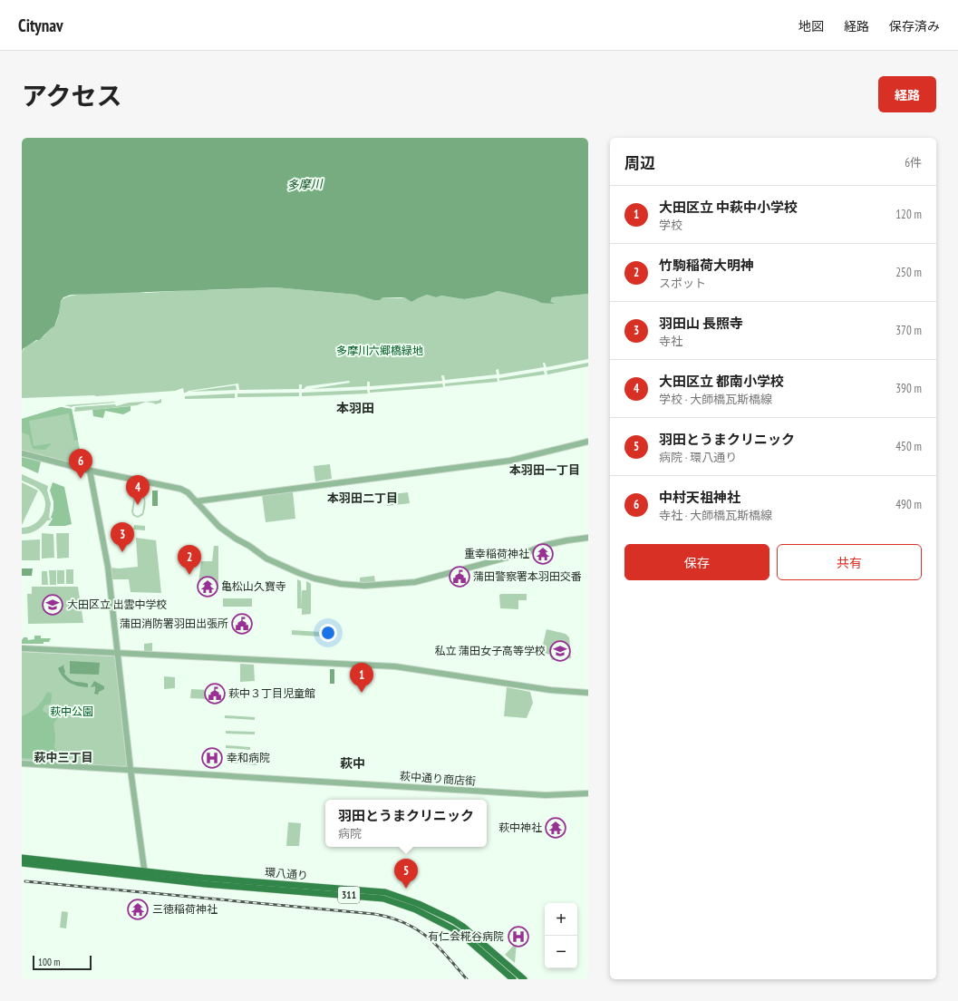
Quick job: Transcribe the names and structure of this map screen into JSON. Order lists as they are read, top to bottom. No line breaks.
{"streets":{"main road":["環八通り","311"],"street":["萩中通り商店街"]},"districts":["本羽田","本羽田一丁目","本羽田二丁目","萩中三丁目","萩中"],"water":["多摩川"],"parks":["多摩川六郷橋緑地","萩中公園"],"places":{"temple":["重幸稲荷神社","亀松山久寶寺","萩中神社","三徳稲荷神社"],"public building":["蒲田警察署本羽田交番","蒲田消防署羽田出張所","萩中３丁目児童館"],"school or university":["大田区立 出雲中学校","私立 蒲田女子高等学校"],"hospital":["幸和病院","有仁会糀谷病院"]},"scale_bar":"100 m","page":{"header":"Citynav","nav":["地図","経路","保存済み"],"title":"アクセス","buttons":["経路",["保存","共有"]],"heading":["周辺","6件"],"list":[{"mark":"1","name":"大田区立 中萩中小学校","note":"学校","value":"120 m"},{"mark":"2","name":"竹駒稲荷大明神","note":"スポット","value":"250 m"},{"mark":"3","name":"羽田山 長照寺","note":"寺社","value":"370 m"},{"mark":"4","name":"大田区立 都南小学校","note":"学校 · 大師橋瓦斯橋線","value":"390 m"},{"mark":"5","name":"羽田とうまクリニック","note":"病院 · 環八通り","value":"450 m"},{"mark":"6","name":"中村天祖神社","note":"寺社 · 大師橋瓦斯橋線","value":"490 m"}],"pins":["6","4","3","2","1","5"],"popup":["羽田とうまクリニック","病院"],"map_buttons":["+","−"],"scale":"100 m"}}
